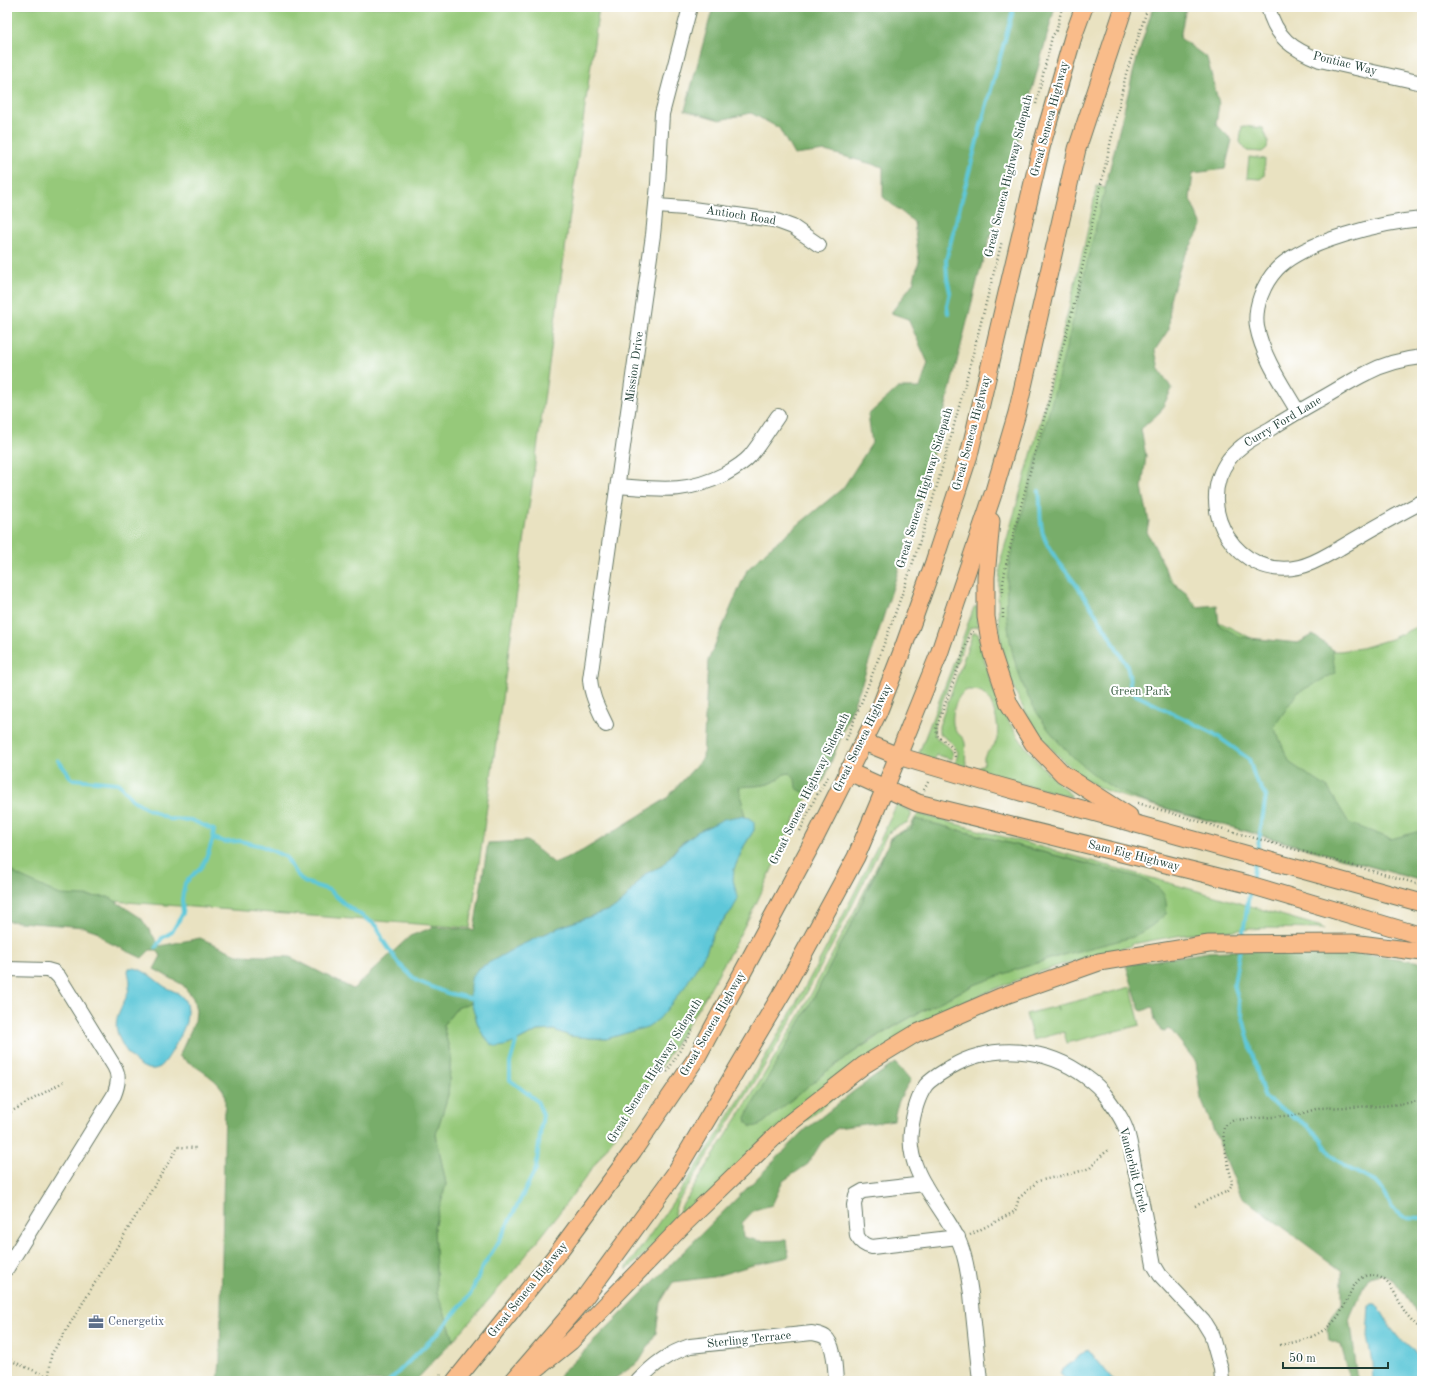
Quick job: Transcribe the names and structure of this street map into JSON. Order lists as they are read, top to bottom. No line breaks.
{"streets":{"main road":["Great Seneca Highway","Sam Eig Highway"],"street":["Pontiac Way","Antioch Road","Mission Drive","Curry Ford Lane","Vanderbilt Circle","Sterling Terrace"],"path":["Great Seneca Highway Sidepath"]},"crossings":[["Great Seneca Highway","Great Seneca Highway Sidepath"],["Great Seneca Highway","Sam Eig Highway"],["Great Seneca Highway Sidepath","Sam Eig Highway"],["Antioch Road","Mission Drive"]],"parks":["Green Park"],"places":{"office":["Cenergetix"]},"scale_bar":"50 m"}
